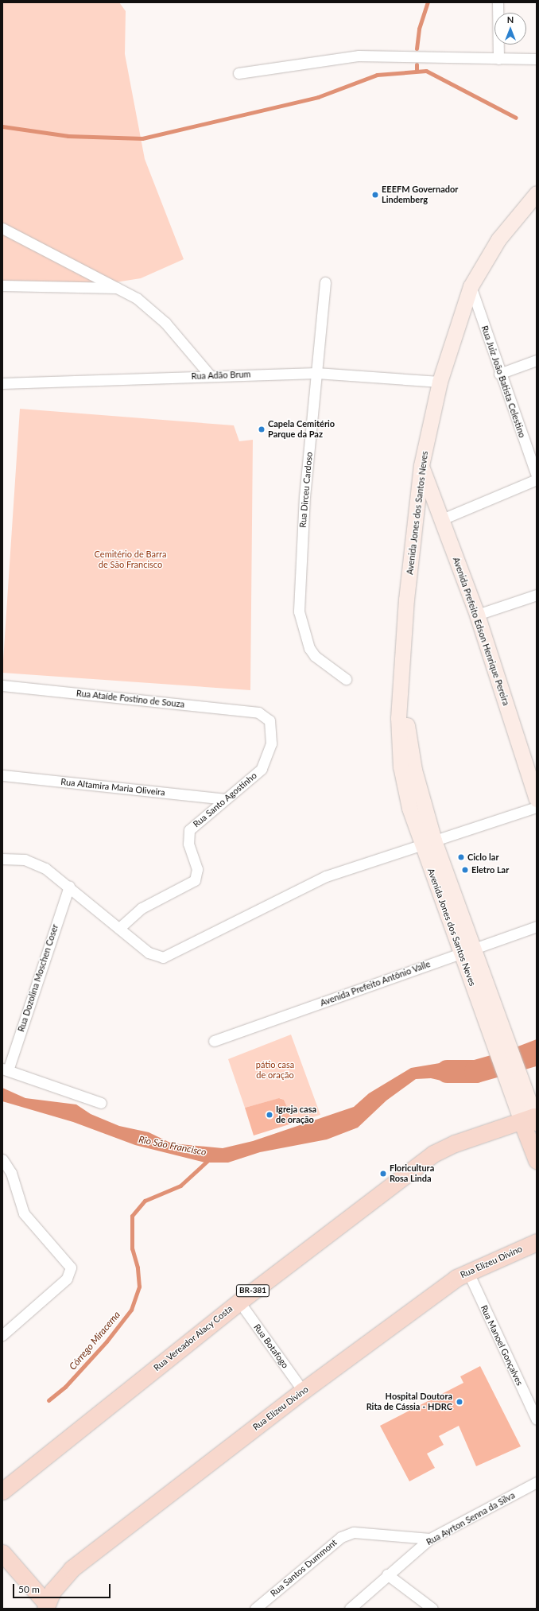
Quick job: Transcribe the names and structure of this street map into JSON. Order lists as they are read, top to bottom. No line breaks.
{"streets":{"main road":["Avenida Jones dos Santos Neves","Avenida Prefeito Edson Henrique Pereira","Rua Elizeu Divino","BR-381","Rua Vereador Alacy Costa"],"street":["Rua Adão Brum","Rua Juiz João Batista Celestino","Rua Dirceu Cardoso","Rua Ataíde Fostino de Souza","Rua Altamira Maria Oliveira","Rua Santo Agostinho","Rua Dozolina Moschen Coser","Avenida Prefeito Antônio Valle","Rua Manoel Gonçalves","Rua Botafogo","Rua Ayrton Senna da Silva","Rua Santos Dummont"]},"crossings":[["Rua Adão Brum","Rua Dirceu Cardoso"],["Rua Adão Brum","Avenida Jones dos Santos Neves"],["Rua Juiz João Batista Celestino","Avenida Jones dos Santos Neves"],["Avenida Jones dos Santos Neves","Avenida Prefeito Edson Henrique Pereira"],["Avenida Jones dos Santos Neves","Avenida Prefeito Antônio Valle"],["Avenida Jones dos Santos Neves","Rua Vereador Alacy Costa"],["Rua Ataíde Fostino de Souza","Rua Santo Agostinho"],["Rua Altamira Maria Oliveira","Rua Santo Agostinho"],["Rua Elizeu Divino","Rua Manoel Gonçalves"],["Rua Elizeu Divino","Rua Botafogo"],["Rua Vereador Alacy Costa","Rua Botafogo"],["Rua Ayrton Senna da Silva","Rua Santos Dummont"]],"water":["Rio São Francisco","Córrego Miracema"],"parks":["Cemitério de Barra de São Francisco","pátio casa de oração"],"places":["EEEFM Governador Lindemberg","Capela Cemitério Parque da Paz","Ciclo lar","Eletro Lar","Igreja casa de oração","Floricultura Rosa Linda","Hospital Doutora Rita de Cássia - HDRC"],"scale_bar":"50 m","north":"top"}
